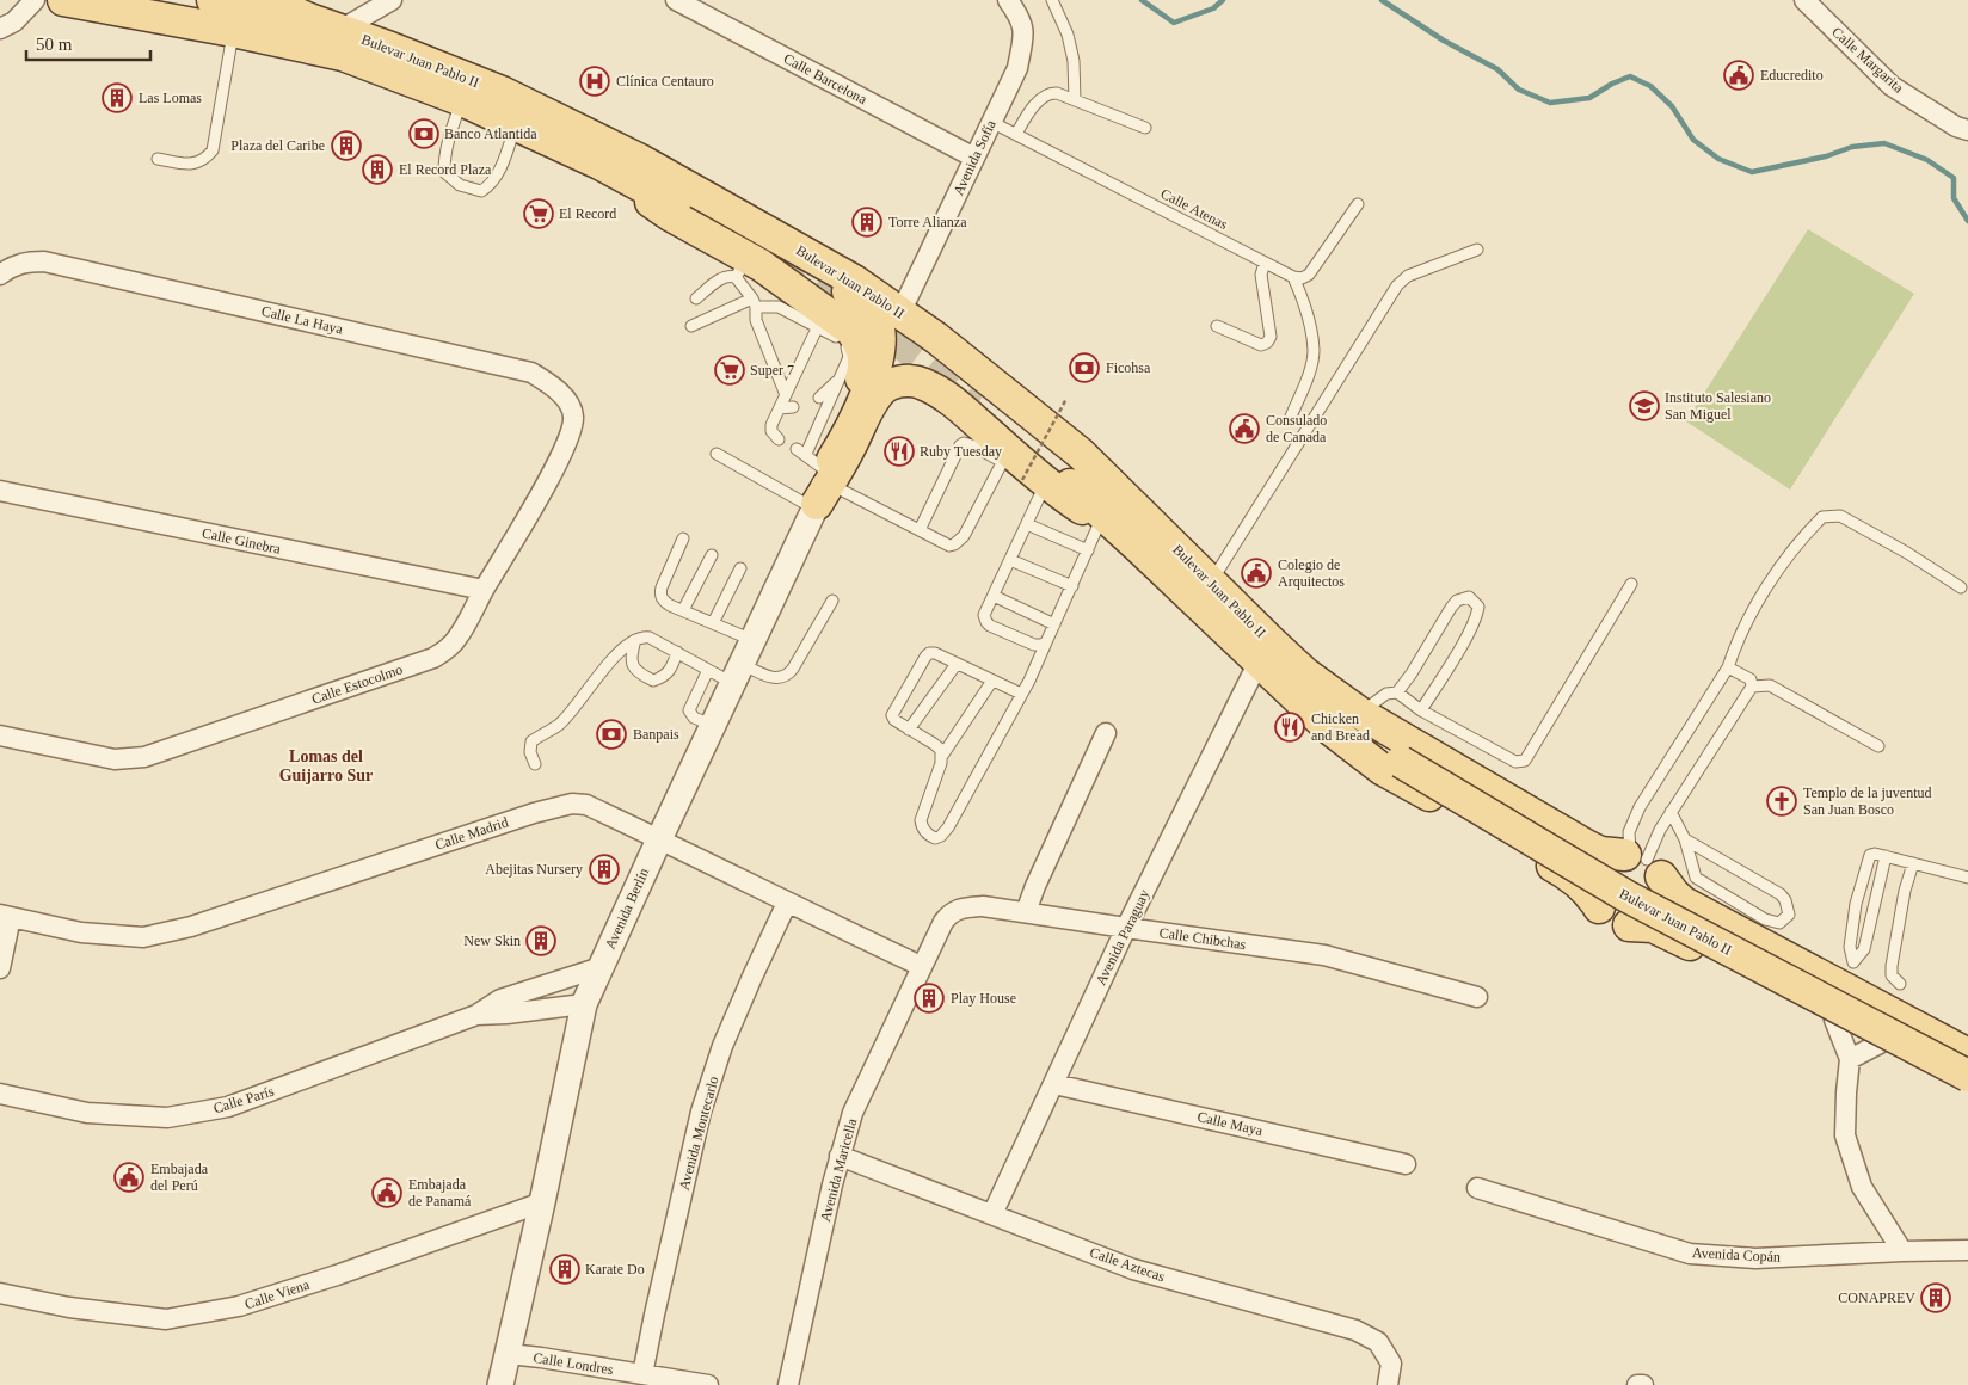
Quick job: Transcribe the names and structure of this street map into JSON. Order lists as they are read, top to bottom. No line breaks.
{"streets":{"main road":["Bulevar Juan Pablo II"],"street":["Calle Margarita","Calle Barcelona","Avenida Sofía","Calle La Haya","Calle Ginebra","Calle Estocolmo","Calle Madrid","Avenida Berlín","Avenida Paraguay","Calle Chibchas","Calle París","Calle Maya","Avenida Montecarlo","Avenida Maricella","Avenida Copán","Calle Aztecas","Calle Viena","Calle Londres"],"lane":["Calle Atenas"]},"crossings":[["Bulevar Juan Pablo II","Avenida Sofía"],["Bulevar Juan Pablo II","Avenida Berlín"],["Bulevar Juan Pablo II","Avenida Paraguay"],["Calle Barcelona","Avenida Sofía"],["Avenida Sofía","Calle Atenas"],["Calle La Haya","Calle Estocolmo"],["Calle Ginebra","Calle Estocolmo"],["Calle Madrid","Avenida Berlín"],["Calle Madrid","Calle Chibchas"],["Calle Madrid","Avenida Montecarlo"],["Calle Madrid","Avenida Maricella"],["Avenida Berlín","Calle París"],["Avenida Berlín","Calle Viena"],["Avenida Berlín","Calle Londres"],["Avenida Paraguay","Calle Chibchas"],["Avenida Paraguay","Calle Maya"],["Avenida Paraguay","Calle Aztecas"],["Calle Chibchas","Avenida Maricella"],["Avenida Montecarlo","Calle Londres"],["Avenida Maricella","Calle Aztecas"]],"districts":["Lomas del Guijarro Sur"],"places":{"public building":["Educredito","Consulado de Canada","Colegio de Arquitectos","Embajada del Perú","Embajada de Panamá"],"hospital":["Clínica Centauro"],"building":["Las Lomas","Plaza del Caribe","El Record Plaza","Torre Alianza","Abejitas Nursery","New Skin","Play House","Karate Do","CONAPREV"],"bank":["Banco Atlantida","Ficohsa","Banpais"],"supermarket":["El Record","Super 7"],"school or university":["Instituto Salesiano San Miguel"],"restaurant":["Ruby Tuesday","Chicken and Bread"],"church":["Templo de la juventud San Juan Bosco"]},"scale_bar":"50 m"}
